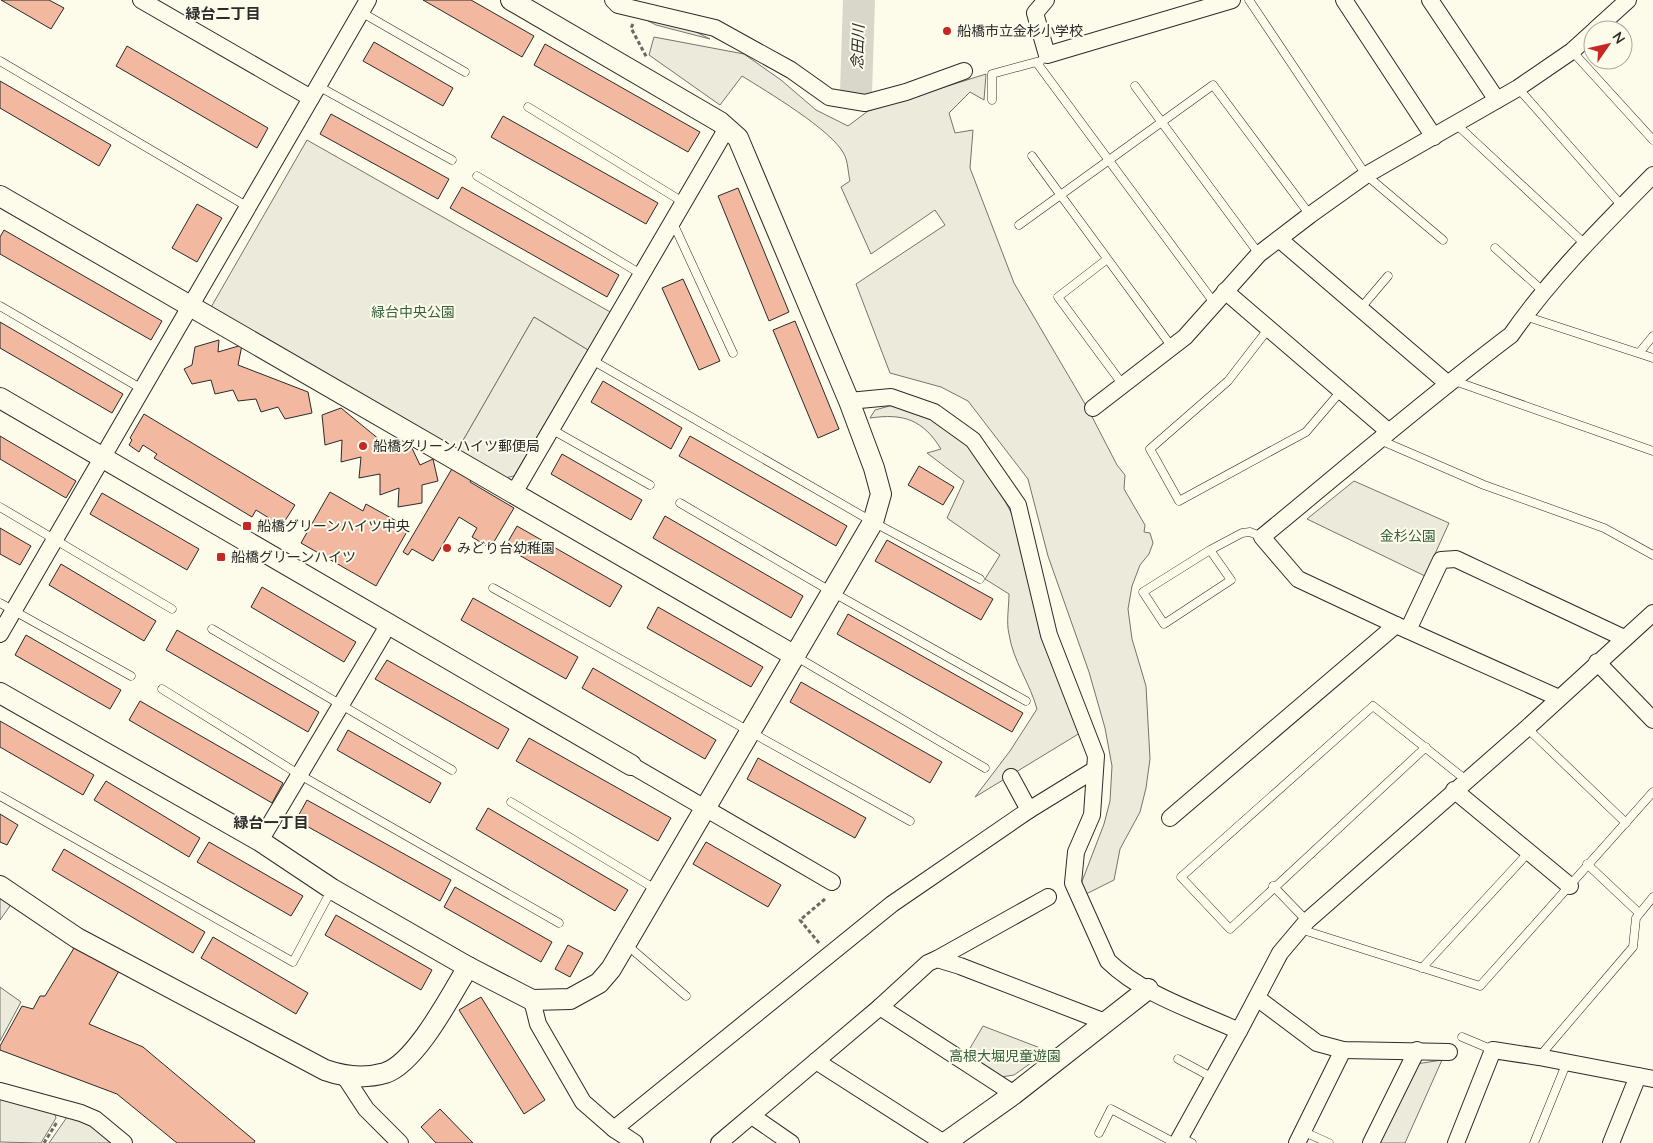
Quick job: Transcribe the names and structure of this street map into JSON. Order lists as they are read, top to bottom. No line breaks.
{"districts":["緑台二丁目","緑台一丁目"],"water":["念田川"],"parks":["緑台中央公園","金杉公園","高根大堀児童遊園"],"places":{"other":["船橋市立金杉小学校","船橋グリーンハイツ郵便局","みどり台幼稚園"],"transit":["船橋グリーンハイツ中央","船橋グリーンハイツ"]},"north":"top right"}
